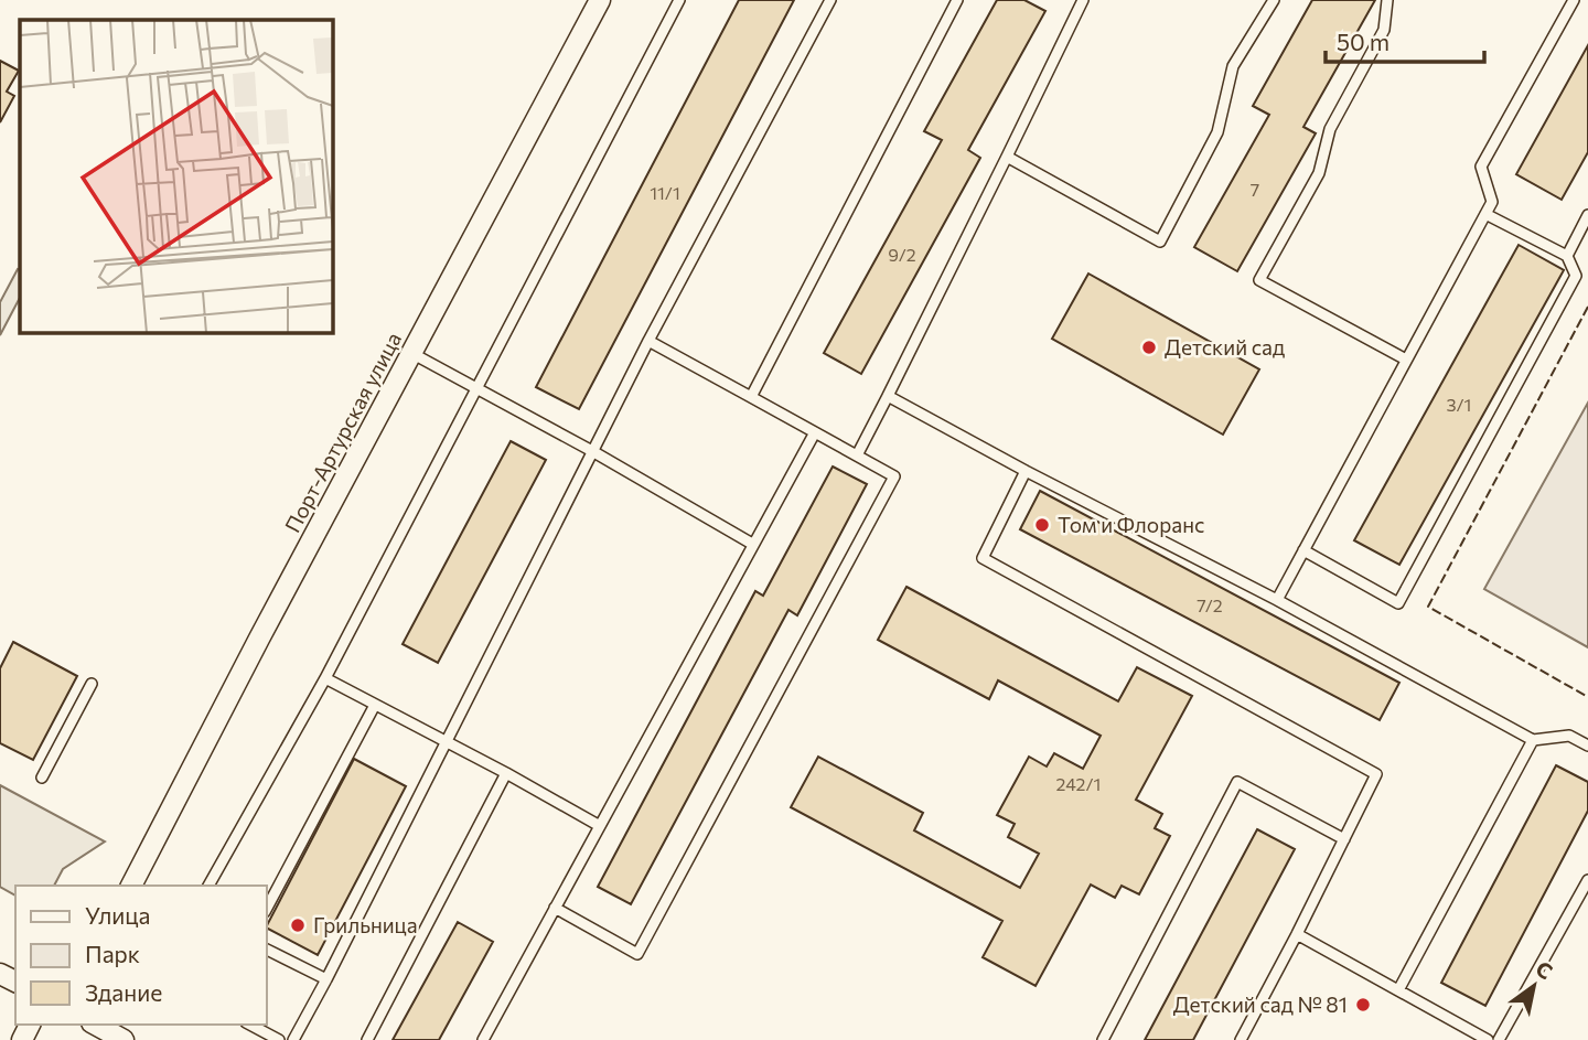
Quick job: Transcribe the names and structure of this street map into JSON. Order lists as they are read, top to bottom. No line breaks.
{"streets":{"street":["Порт-Артурская улица"]},"places":["Детский сад","Том и Флоранс","Грильница","Детский сад № 81"],"house_numbers":["7","11/1","9/2","3/1","7/2","242/1"],"legend":["Улица","Парк","Здание"],"scale_bar":"50 m","north":"top right"}
